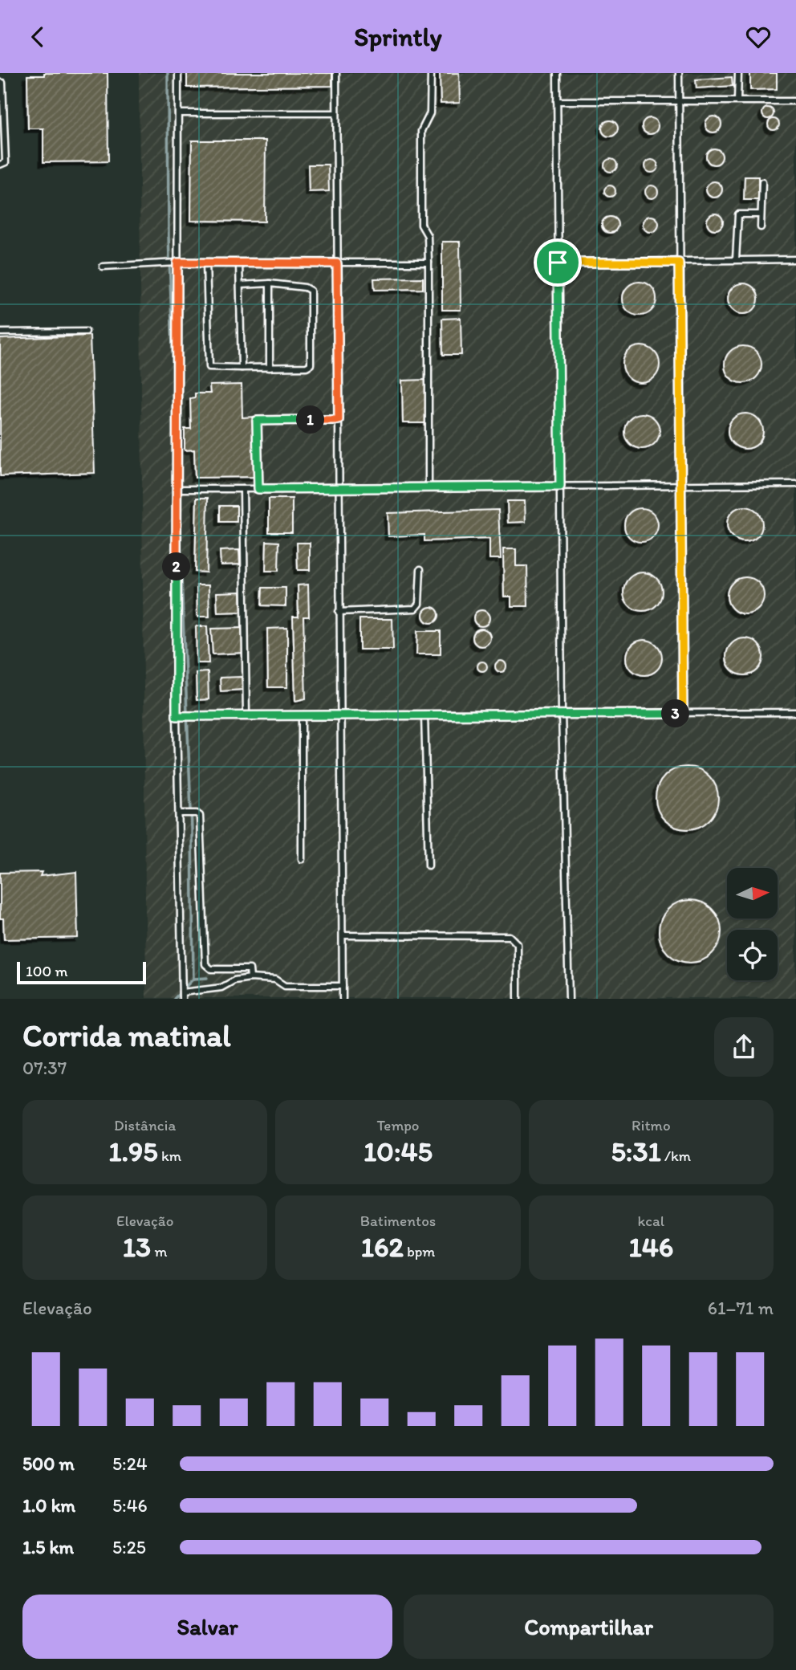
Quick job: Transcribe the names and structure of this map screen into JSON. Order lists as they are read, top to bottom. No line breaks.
{"scale_bar":"100 m","north":"right","page":{"header":"Sprintly","pins":["1","2","3"],"scale":"100 m","heading":["Corrida matinal","07:37"],"stats":[["Distância","1.95 km"],["Tempo","10:45"],["Ritmo","5:31 /km"],["Elevação","13 m"],["Batimentos","162 bpm"],["kcal","146"]],"chart":["Elevação","61–71 m"],"list":[{"name":"500 m","note":"5:24"},{"name":"1.0 km","note":"5:46"},{"name":"1.5 km","note":"5:25"}],"buttons":["Salvar","Compartilhar"]}}
